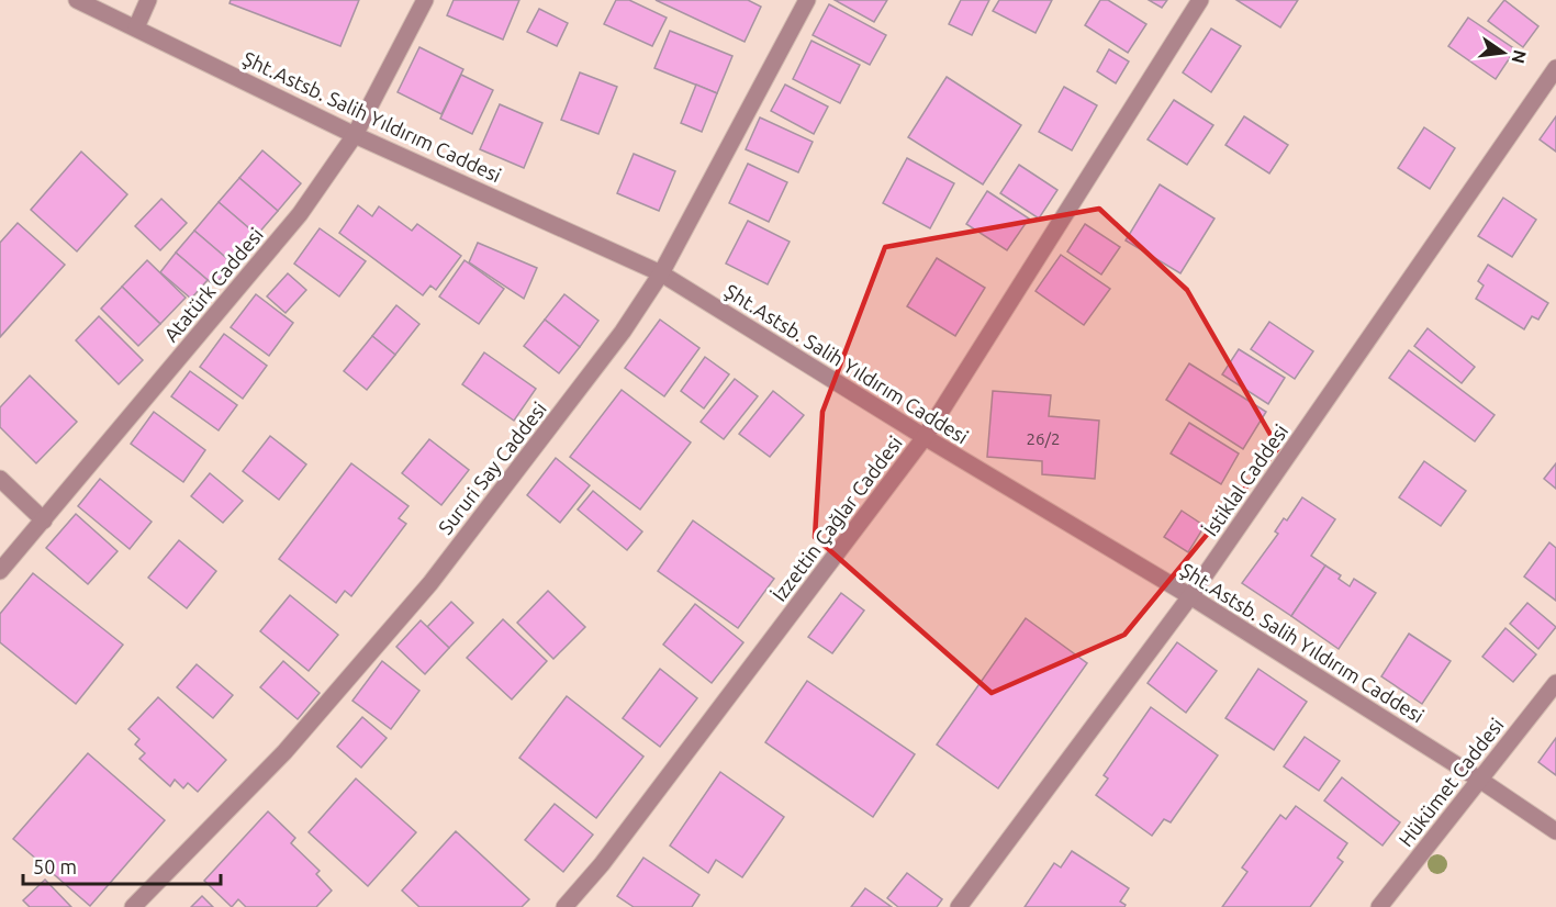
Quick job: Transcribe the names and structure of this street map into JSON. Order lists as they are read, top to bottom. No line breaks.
{"streets":{"street":["Şht.Astsb. Salih Yıldırım Caddesi","Atatürk Caddesi","Sururi Say Caddesi","İstiklal Caddesi","İzzettin Çağlar Caddesi","Hükümet Caddesi"]},"crossings":[["Şht.Astsb. Salih Yıldırım Caddesi","Atatürk Caddesi"],["Şht.Astsb. Salih Yıldırım Caddesi","Sururi Say Caddesi"],["Şht.Astsb. Salih Yıldırım Caddesi","İstiklal Caddesi"],["Şht.Astsb. Salih Yıldırım Caddesi","İzzettin Çağlar Caddesi"],["Şht.Astsb. Salih Yıldırım Caddesi","Hükümet Caddesi"]],"house_numbers":["26/2"],"scale_bar":"50 m","north":"right"}
